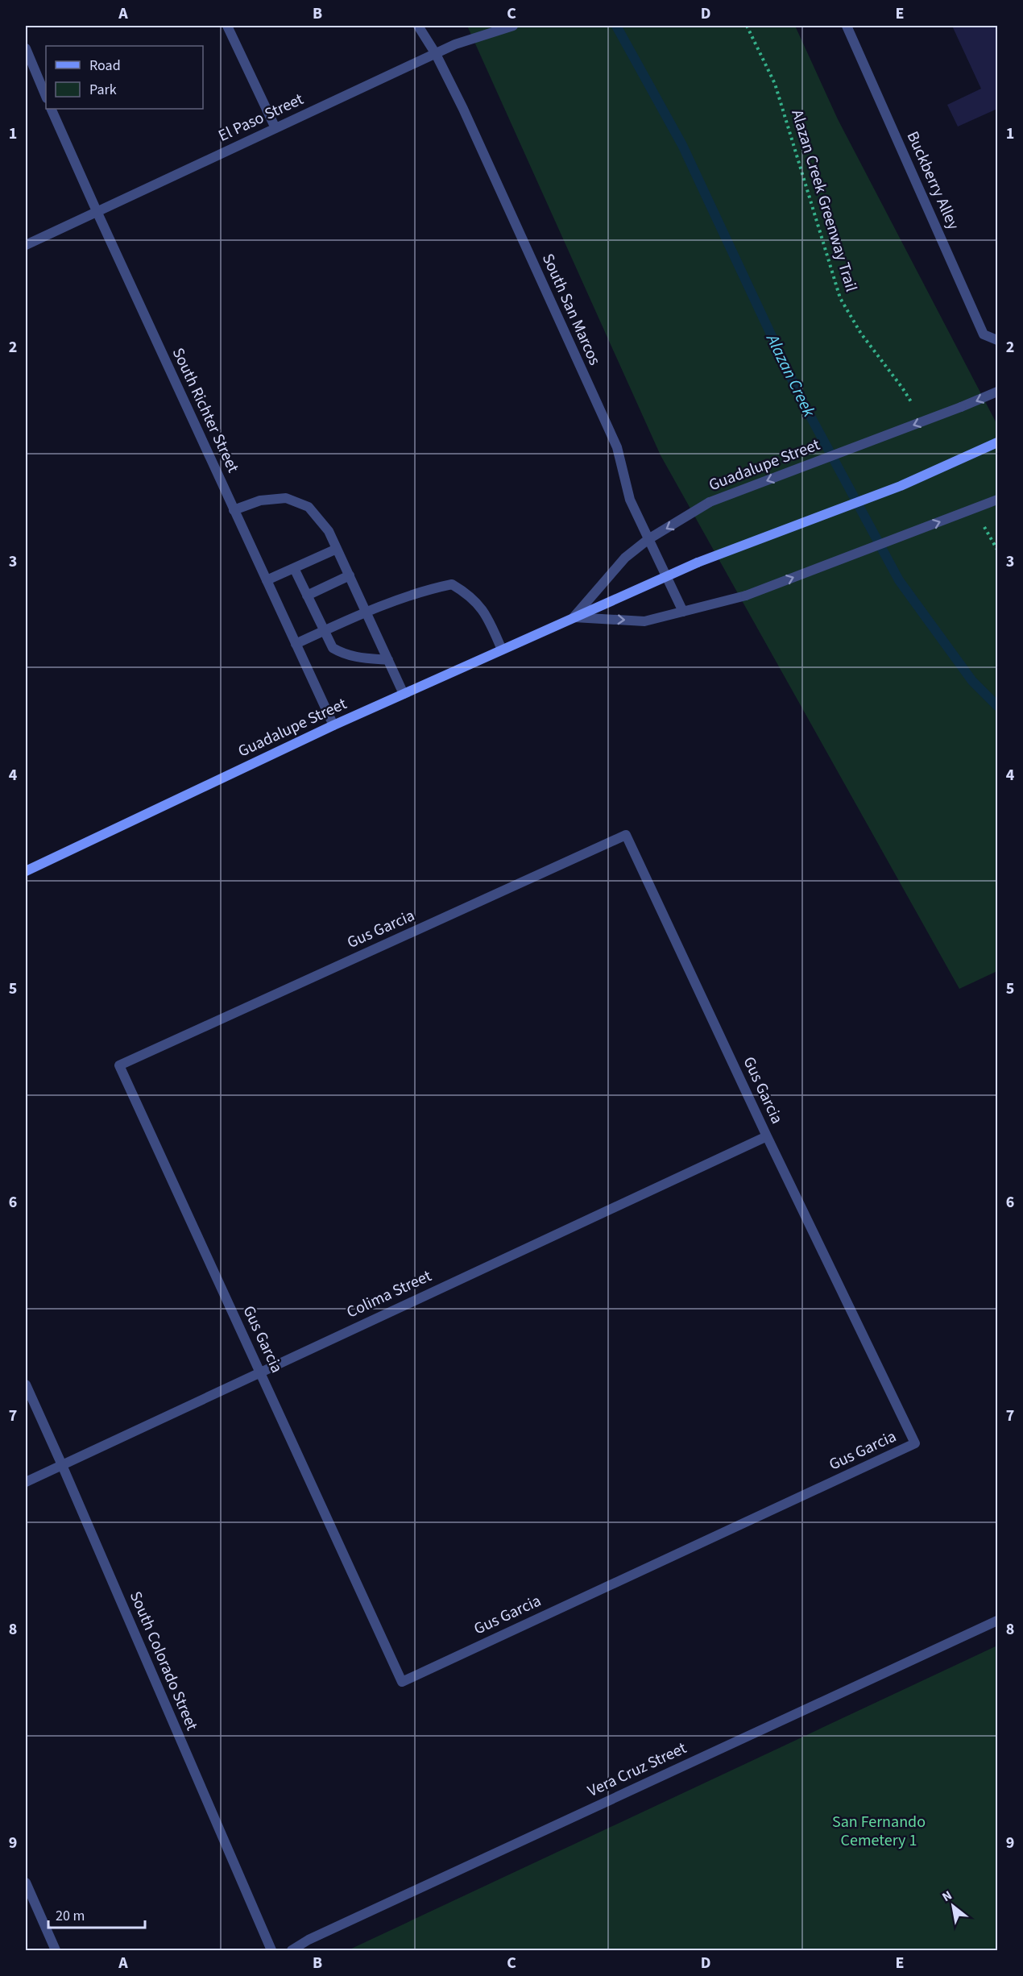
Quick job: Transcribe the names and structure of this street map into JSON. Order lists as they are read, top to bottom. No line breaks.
{"streets":{"main road":["Guadalupe Street"],"street":["El Paso Street","Buckberry Alley","South San Marcos","South Richter Street","Gus Garcia","Colima Street","South Colorado Street","Vera Cruz Street"],"path":["Alazan Creek Greenway Trail"]},"crossings":[["El Paso Street","South San Marcos"],["El Paso Street","South Richter Street"],["South San Marcos","Guadalupe Street"],["South Richter Street","Guadalupe Street"],["Gus Garcia","Colima Street"],["Colima Street","South Colorado Street"]],"water":["Alazan Creek"],"parks":["San Fernando Cemetery 1"],"legend":["Road","Park"],"scale_bar":"20 m","north":"top left","grid":{"columns":["A","B","C","D","E"],"rows":["1","2","3","4","5","6","7","8","9"]}}
